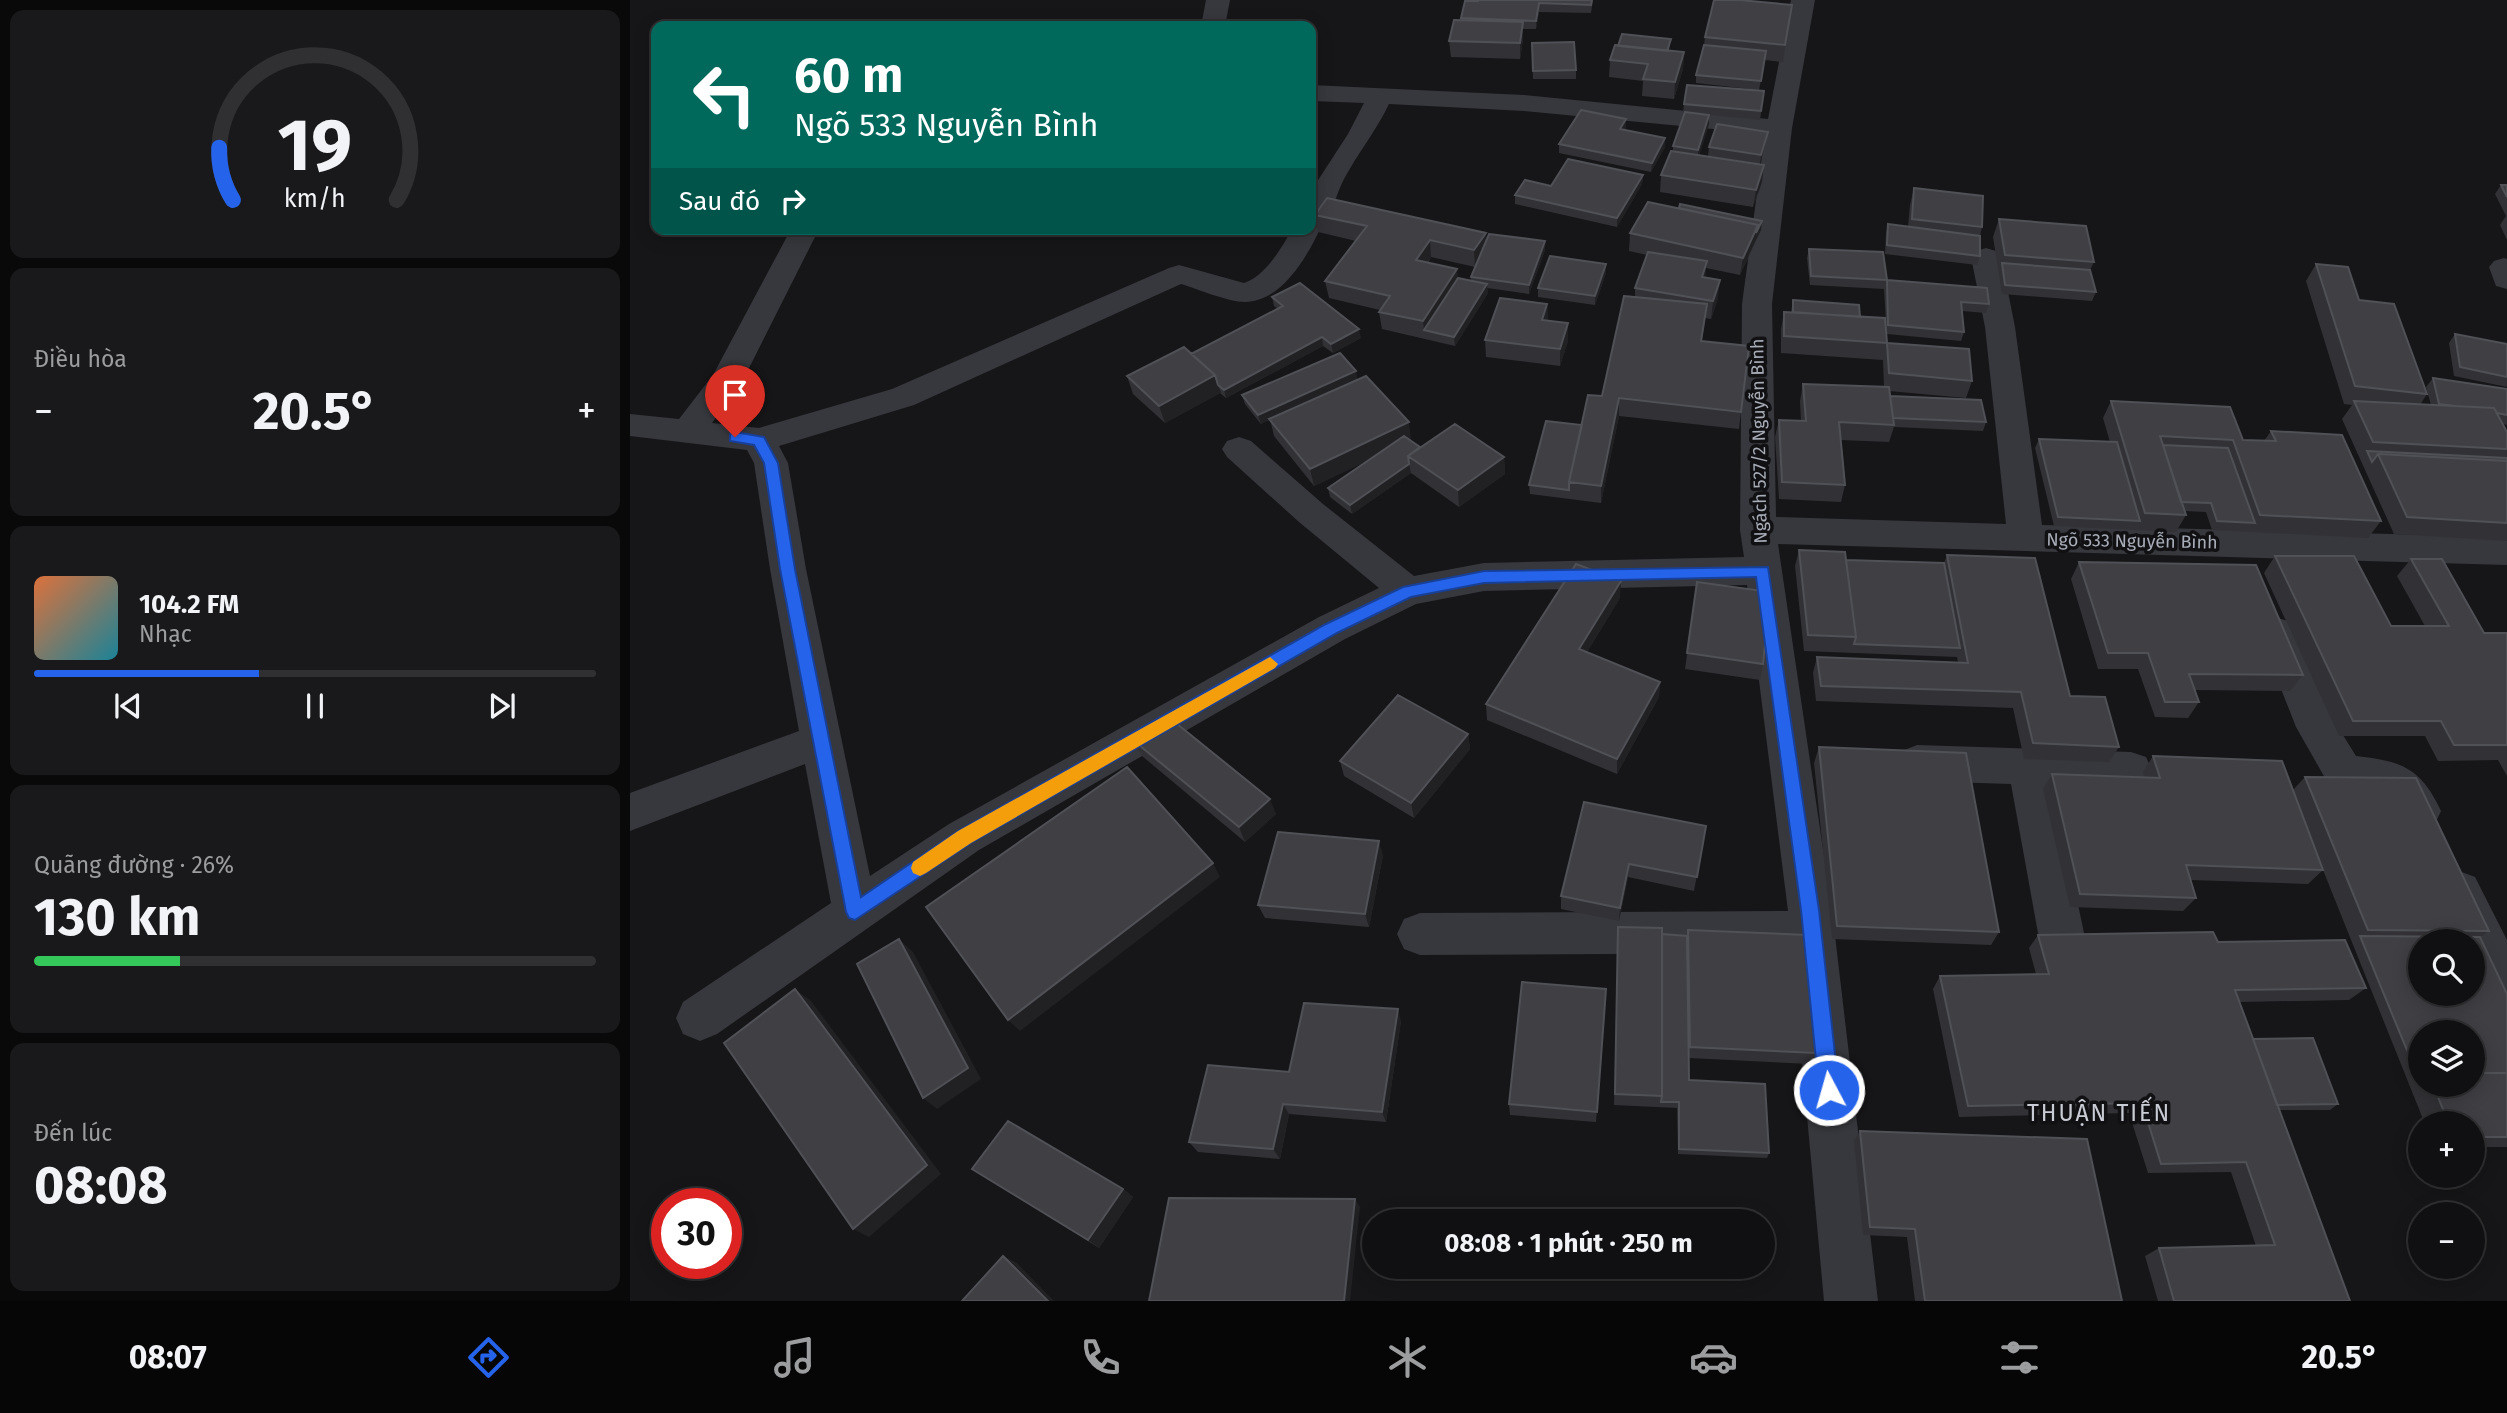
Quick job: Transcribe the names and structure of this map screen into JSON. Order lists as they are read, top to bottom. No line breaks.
{"streets":{"street":["Ngách 527/2 Nguyễn Bình","Ngõ 533 Nguyễn Bình"]},"crossings":[["Ngách 527/2 Nguyễn Bình","Ngõ 533 Nguyễn Bình"]],"districts":["THUẬN TIẾN"],"page":{"turn":["60 m","Ngõ 533 Nguyễn Bình"],"then":"Sau đó","tile":["Điều hòa",["Quãng đường · 26%","130 km"],["Đến lúc","08:08"]],"heat":["−","20.5°","+"],"song":["104.2 FM","Nhạc"],"map_buttons":["+","−"],"limit":"30","trip":"08:08 · 1 phút · 250 m","tabs":["08:07","20.5°"],"gauge":["19","km/h"]}}
